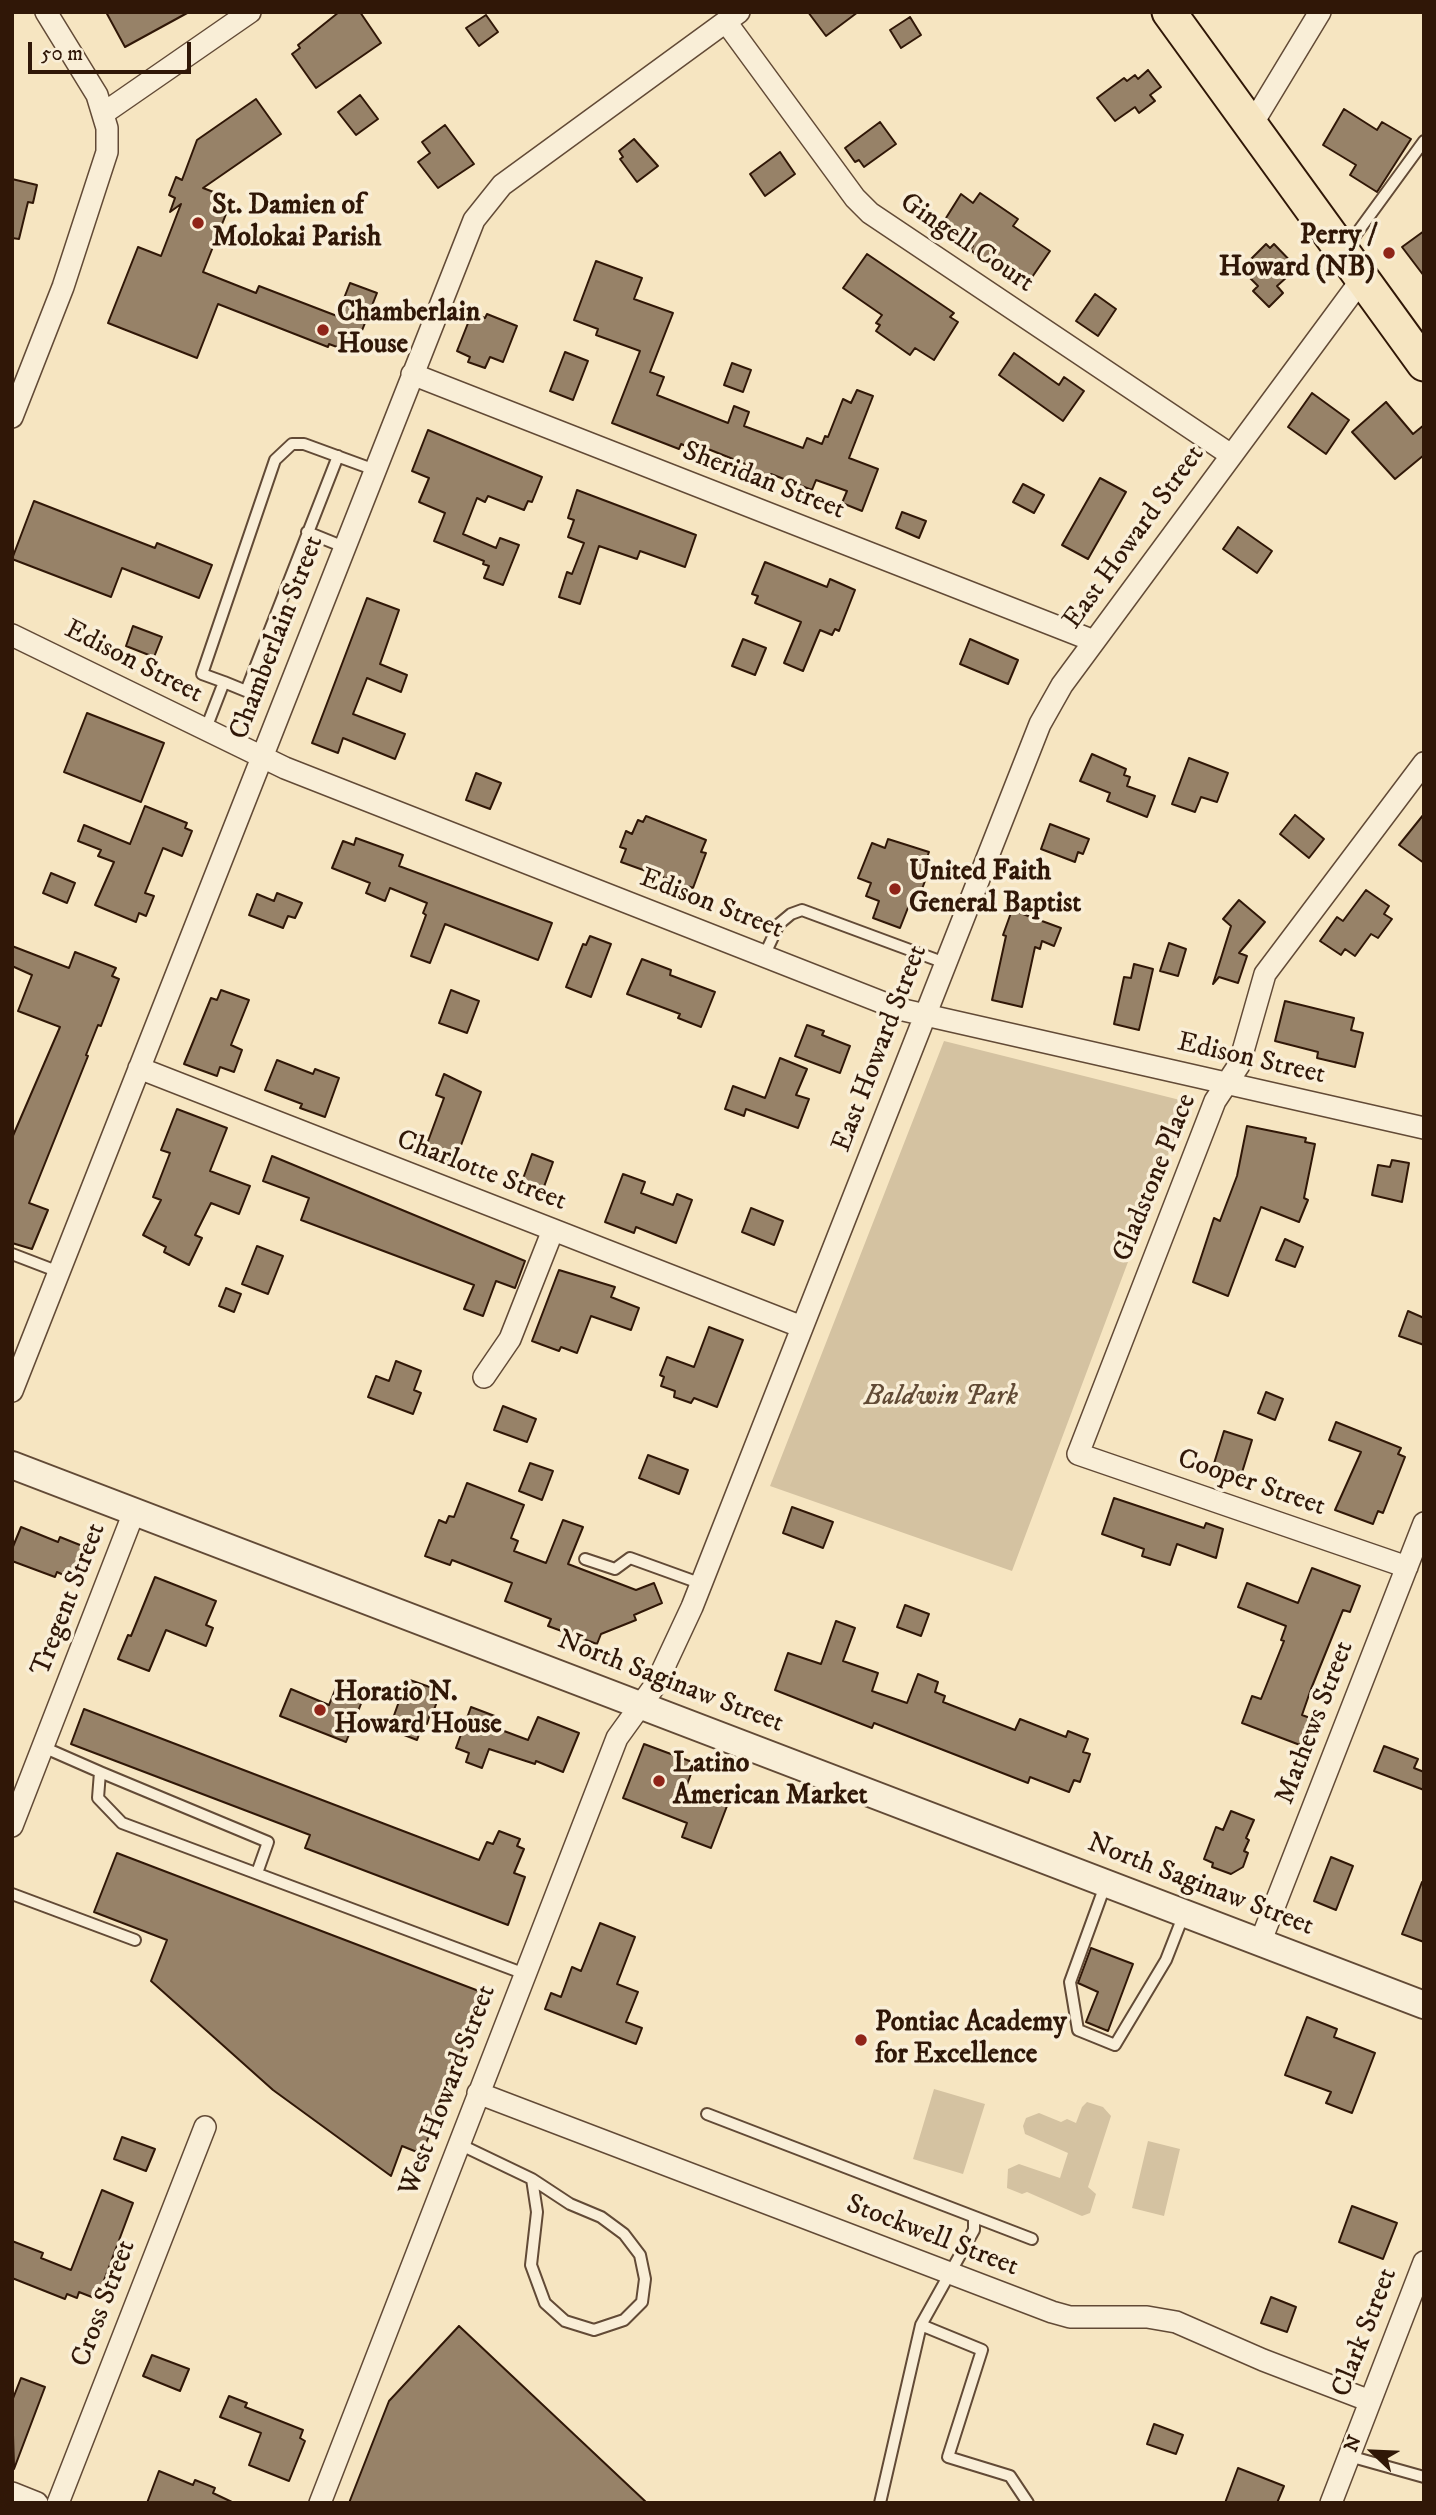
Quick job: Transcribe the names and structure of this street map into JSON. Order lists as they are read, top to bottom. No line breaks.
{"streets":{"street":["Gingell Court","Sheridan Street","East Howard Street","Chamberlain Street","Edison Street","Charlotte Street","Gladstone Place","Cooper Street","Tregent Street","North Saginaw Street","Mathews Street","West Howard Street","Stockwell Street","Cross Street","Clark Street"]},"crossings":[["Gingell Court","East Howard Street"],["Gingell Court","Chamberlain Street"],["Sheridan Street","East Howard Street"],["Sheridan Street","Chamberlain Street"],["East Howard Street","Edison Street"],["East Howard Street","Charlotte Street"],["East Howard Street","North Saginaw Street"],["East Howard Street","West Howard Street"],["Chamberlain Street","Edison Street"],["Chamberlain Street","Charlotte Street"],["Edison Street","Gladstone Place"],["Gladstone Place","Cooper Street"],["Cooper Street","Mathews Street"],["Tregent Street","North Saginaw Street"],["North Saginaw Street","Mathews Street"],["North Saginaw Street","West Howard Street"],["West Howard Street","Stockwell Street"],["Stockwell Street","Clark Street"]],"parks":["Baldwin Park"],"places":["St. Damien of Molokai Parish","Perry / Howard (NB)","Chamberlain House","United Faith General Baptist","Horatio N. Howard House","Latino American Market","Pontiac Academy for Excellence"],"scale_bar":"50 m","north":"top left"}
